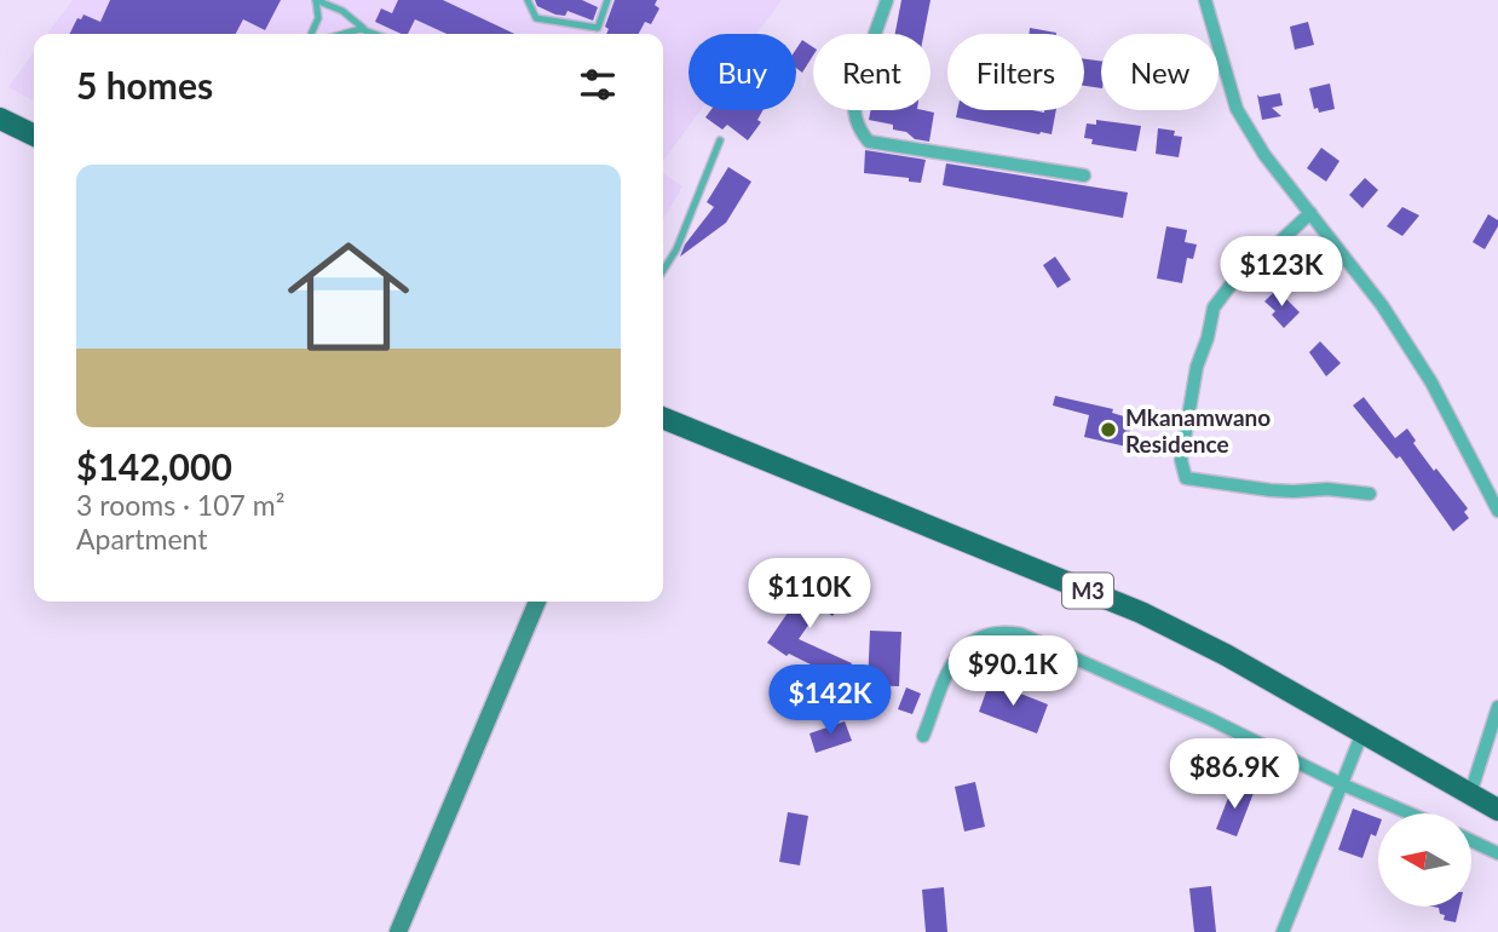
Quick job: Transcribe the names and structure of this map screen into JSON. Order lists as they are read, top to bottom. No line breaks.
{"streets":{"highway":["M3"]},"places":["Mkanamwano Residence"],"north":"left","page":{"chip":["Buy","Rent","Filters","New"],"heading":"5 homes","list":[{"name":"$142,000","note":"3 rooms · 107 m² · Apartment"}],"price":["$123K","$110K","$90.1K","$142K","$86.9K"]}}
